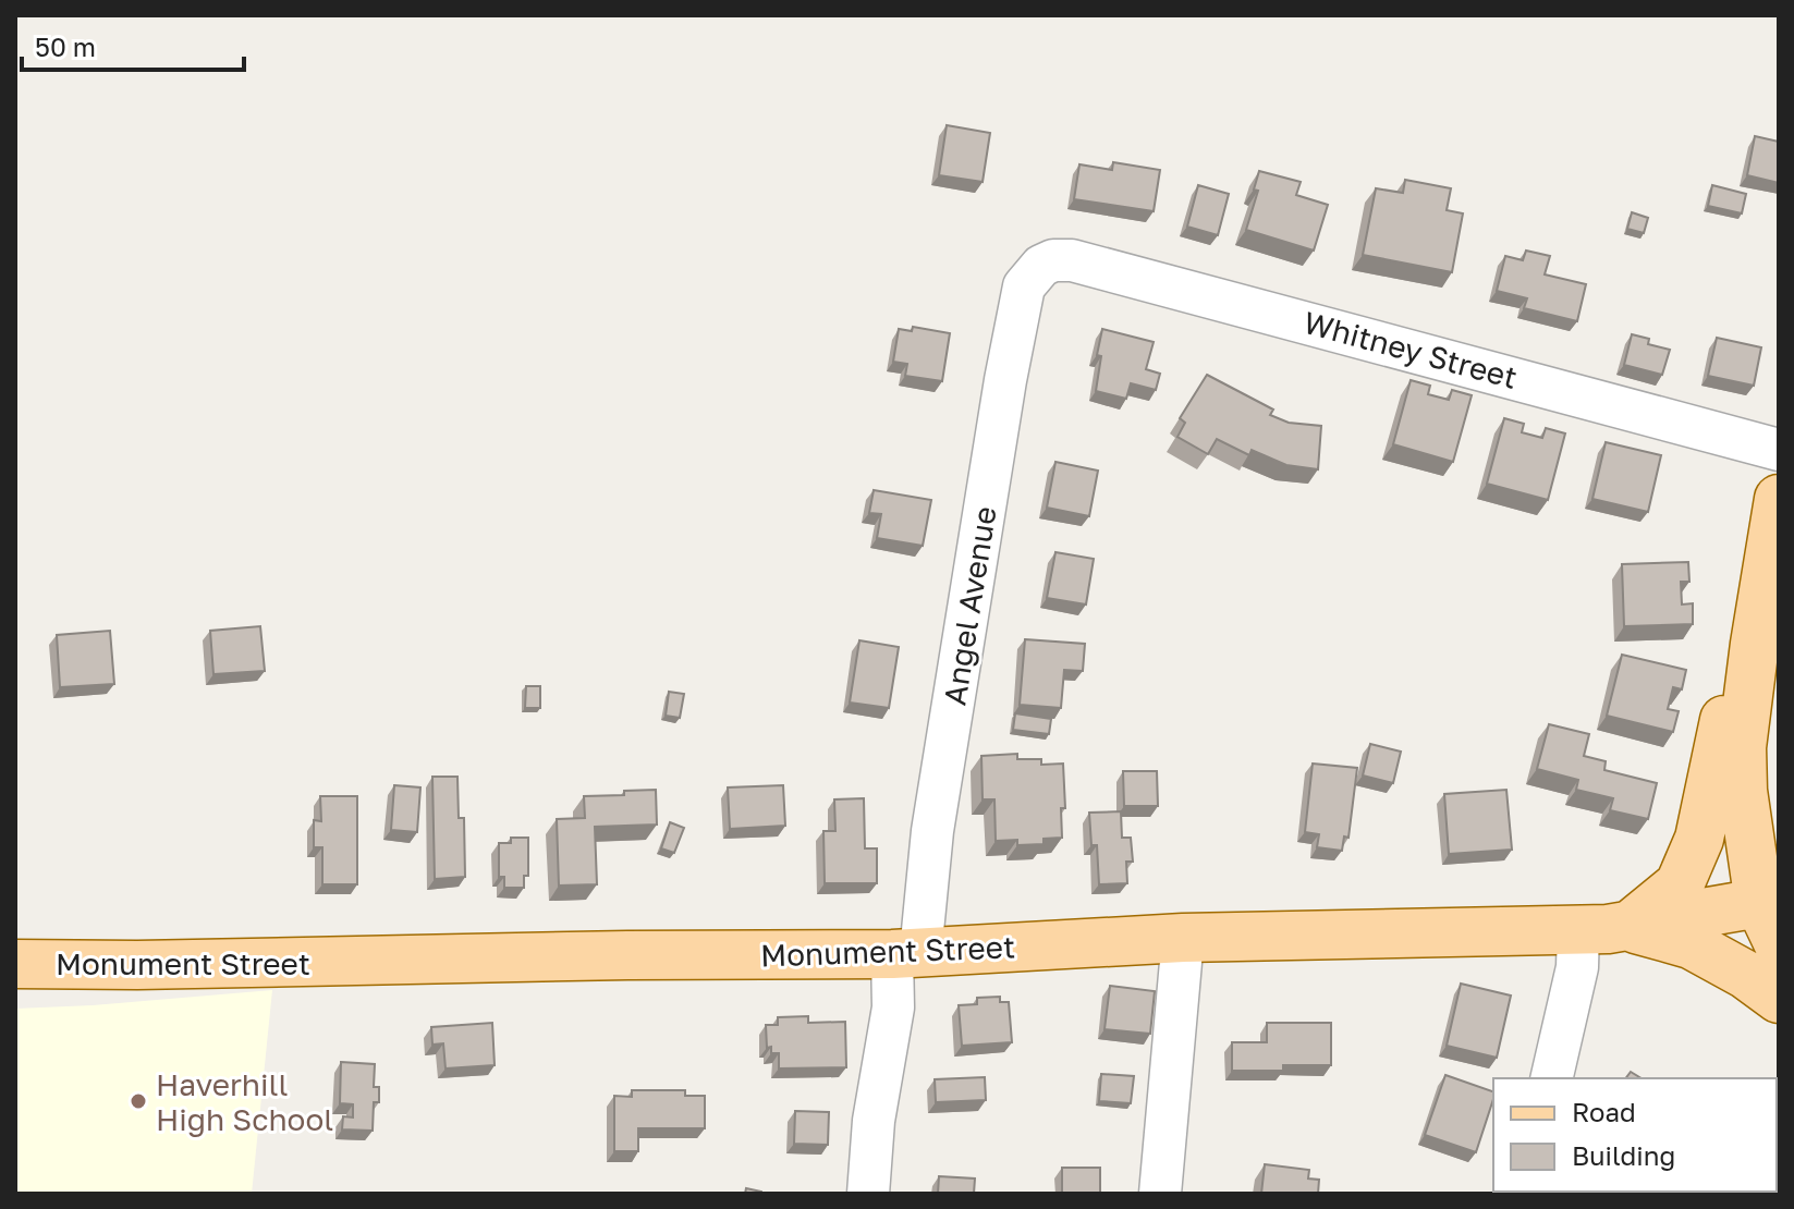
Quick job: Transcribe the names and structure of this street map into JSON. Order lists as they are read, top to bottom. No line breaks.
{"streets":{"main road":["Monument Street"],"street":["Whitney Street","Angel Avenue"]},"crossings":[["Whitney Street","Angel Avenue"],["Angel Avenue","Monument Street"]],"places":["Haverhill High School"],"legend":["Road","Building"],"scale_bar":"50 m"}
